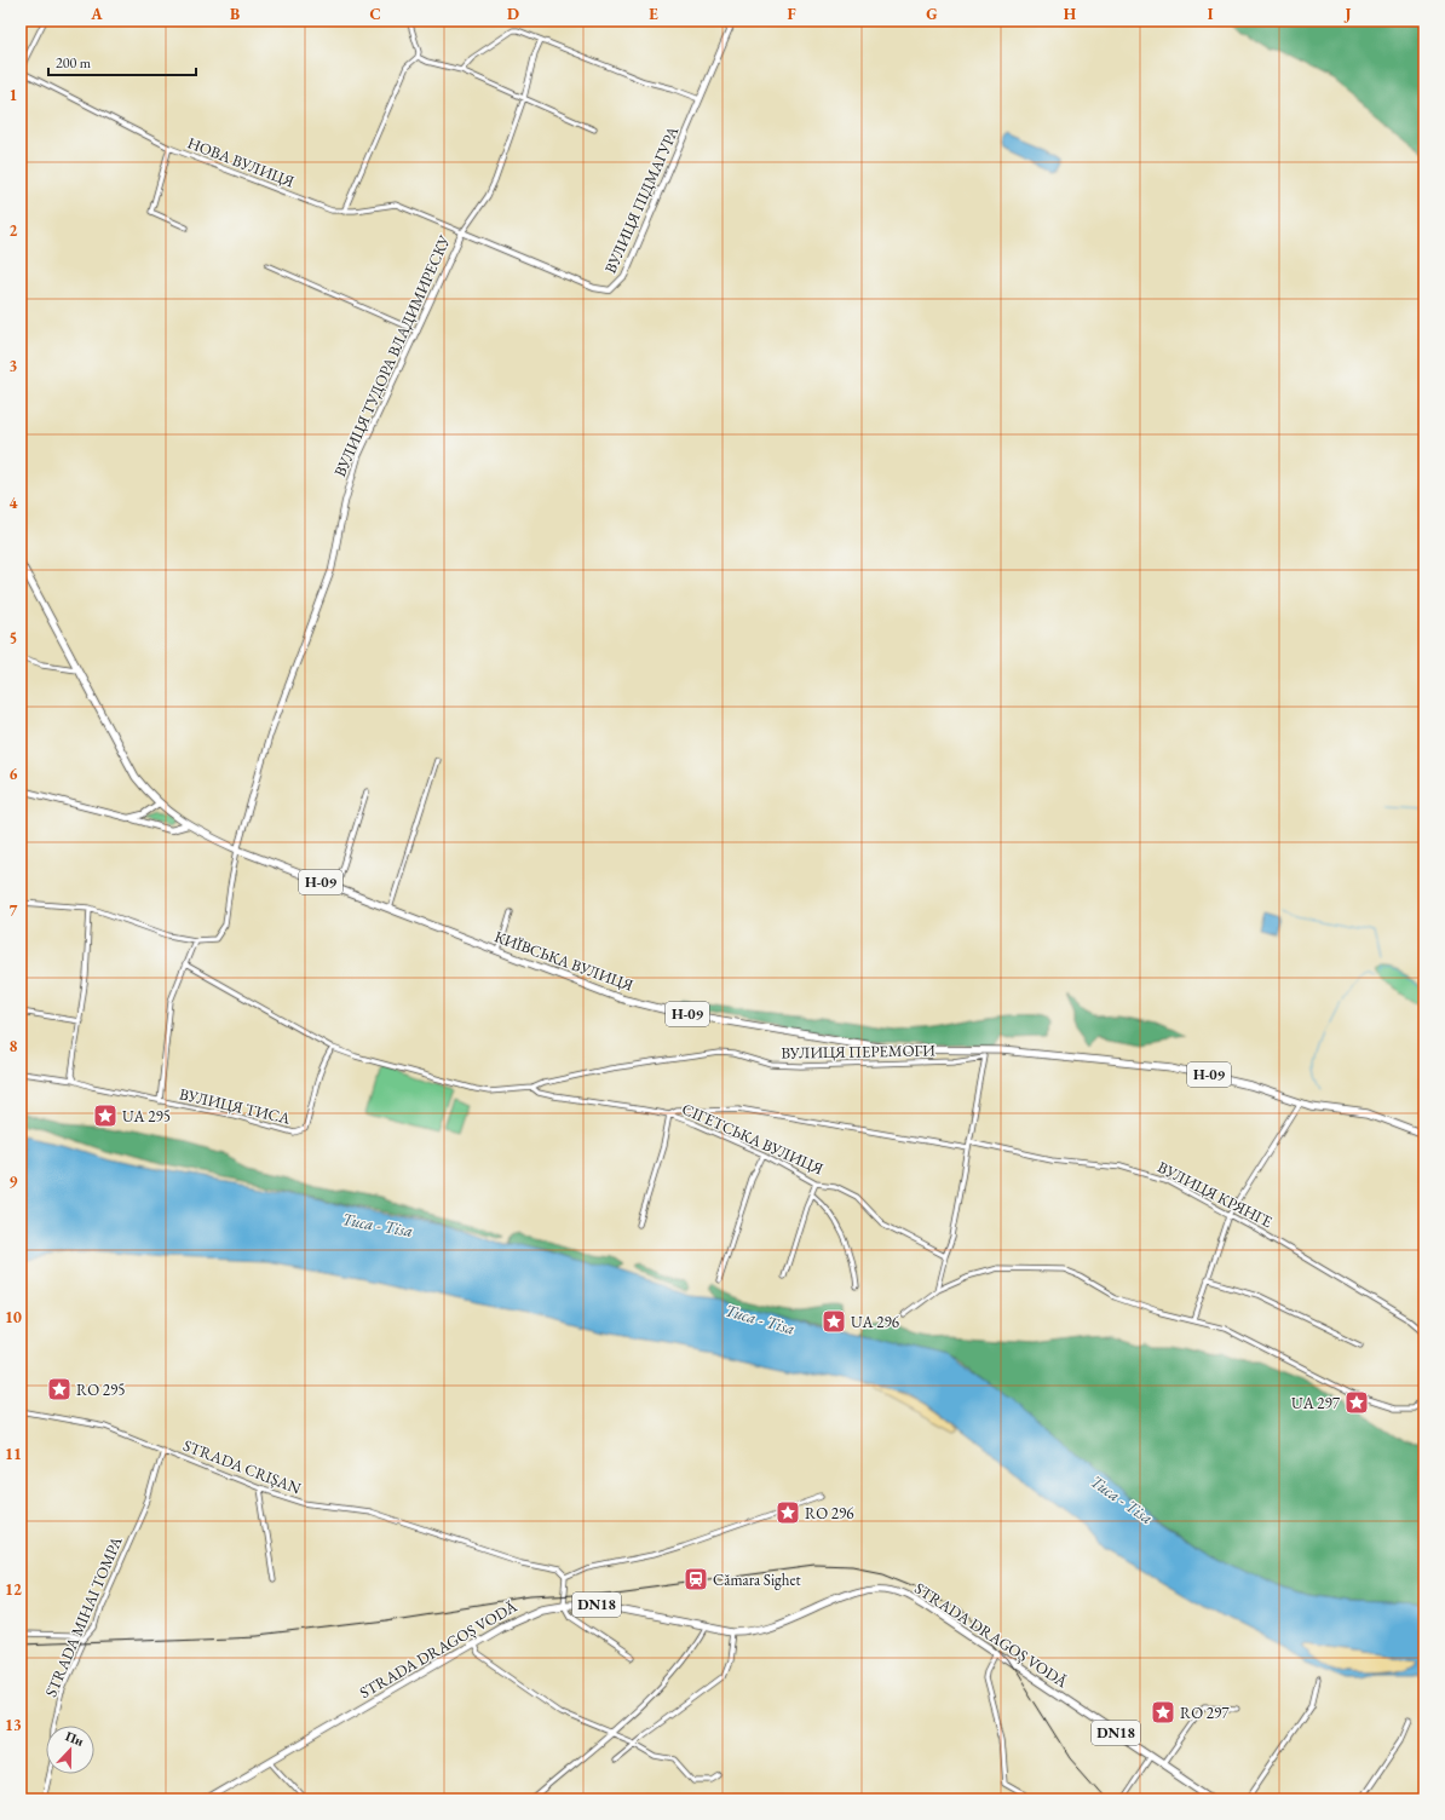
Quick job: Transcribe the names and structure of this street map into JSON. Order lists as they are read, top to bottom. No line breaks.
{"streets":{"main road":["Н-09","КИЇВСЬКА ВУЛИЦЯ","DN18","STRADA DRAGOȘ VODĂ"],"street":["НОВА ВУЛИЦЯ","ВУЛИЦЯ ПІДМАГУРА","ВУЛИЦЯ ТУДОРА ВЛАДИМИРЕСКУ","ВУЛИЦЯ ПЕРЕМОГИ","ВУЛИЦЯ ТИСА","СІГЕТСЬКА ВУЛИЦЯ","ВУЛИЦЯ КРЯНГЕ","STRADA CRIȘAN","STRADA MIHAI TOMPA"]},"crossings":[["НОВА ВУЛИЦЯ","ВУЛИЦЯ ПІДМАГУРА"],["НОВА ВУЛИЦЯ","ВУЛИЦЯ ТУДОРА ВЛАДИМИРЕСКУ"],["ВУЛИЦЯ ПІДМАГУРА","ВУЛИЦЯ ТУДОРА ВЛАДИМИРЕСКУ"],["ВУЛИЦЯ ТУДОРА ВЛАДИМИРЕСКУ","КИЇВСЬКА ВУЛИЦЯ"],["Н-09","КИЇВСЬКА ВУЛИЦЯ"],["Н-09","ВУЛИЦЯ ПЕРЕМОГИ"],["КИЇВСЬКА ВУЛИЦЯ","ВУЛИЦЯ ПЕРЕМОГИ"],["ВУЛИЦЯ ПЕРЕМОГИ","СІГЕТСЬКА ВУЛИЦЯ"],["STRADA CRIȘAN","STRADA MIHAI TOMPA"]],"water":["Тиса - Tisa"],"places":{"place":["UA 295","UA 296","RO 295","UA 297","RO 296","RO 297"],"station":["Cămara Sighet"]},"scale_bar":"200 m","north":"top","grid":{"columns":["A","B","C","D","E","F","G","H","I","J"],"rows":["1","2","3","4","5","6","7","8","9","10","11","12","13"]}}
